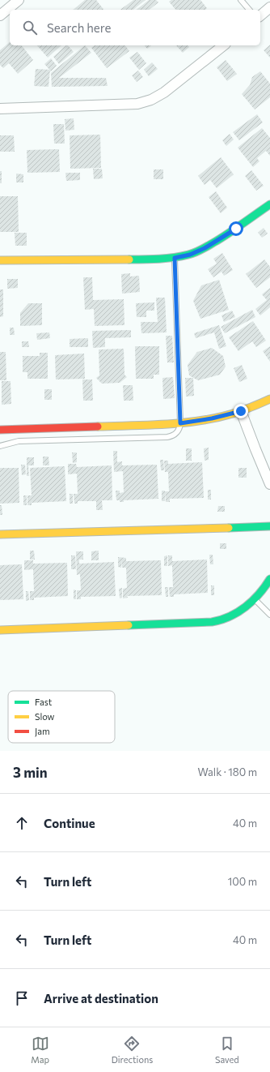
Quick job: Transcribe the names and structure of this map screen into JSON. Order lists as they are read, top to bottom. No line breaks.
{"legend":["Fast","Slow","Jam"],"page":{"search":"Search here","heading":["3 min","Walk · 180 m"],"list":[["Continue","40 m"],["Turn left","100 m"],["Turn left","40 m"],"Arrive at destination"],"nav":["Map","Directions","Saved"]}}
